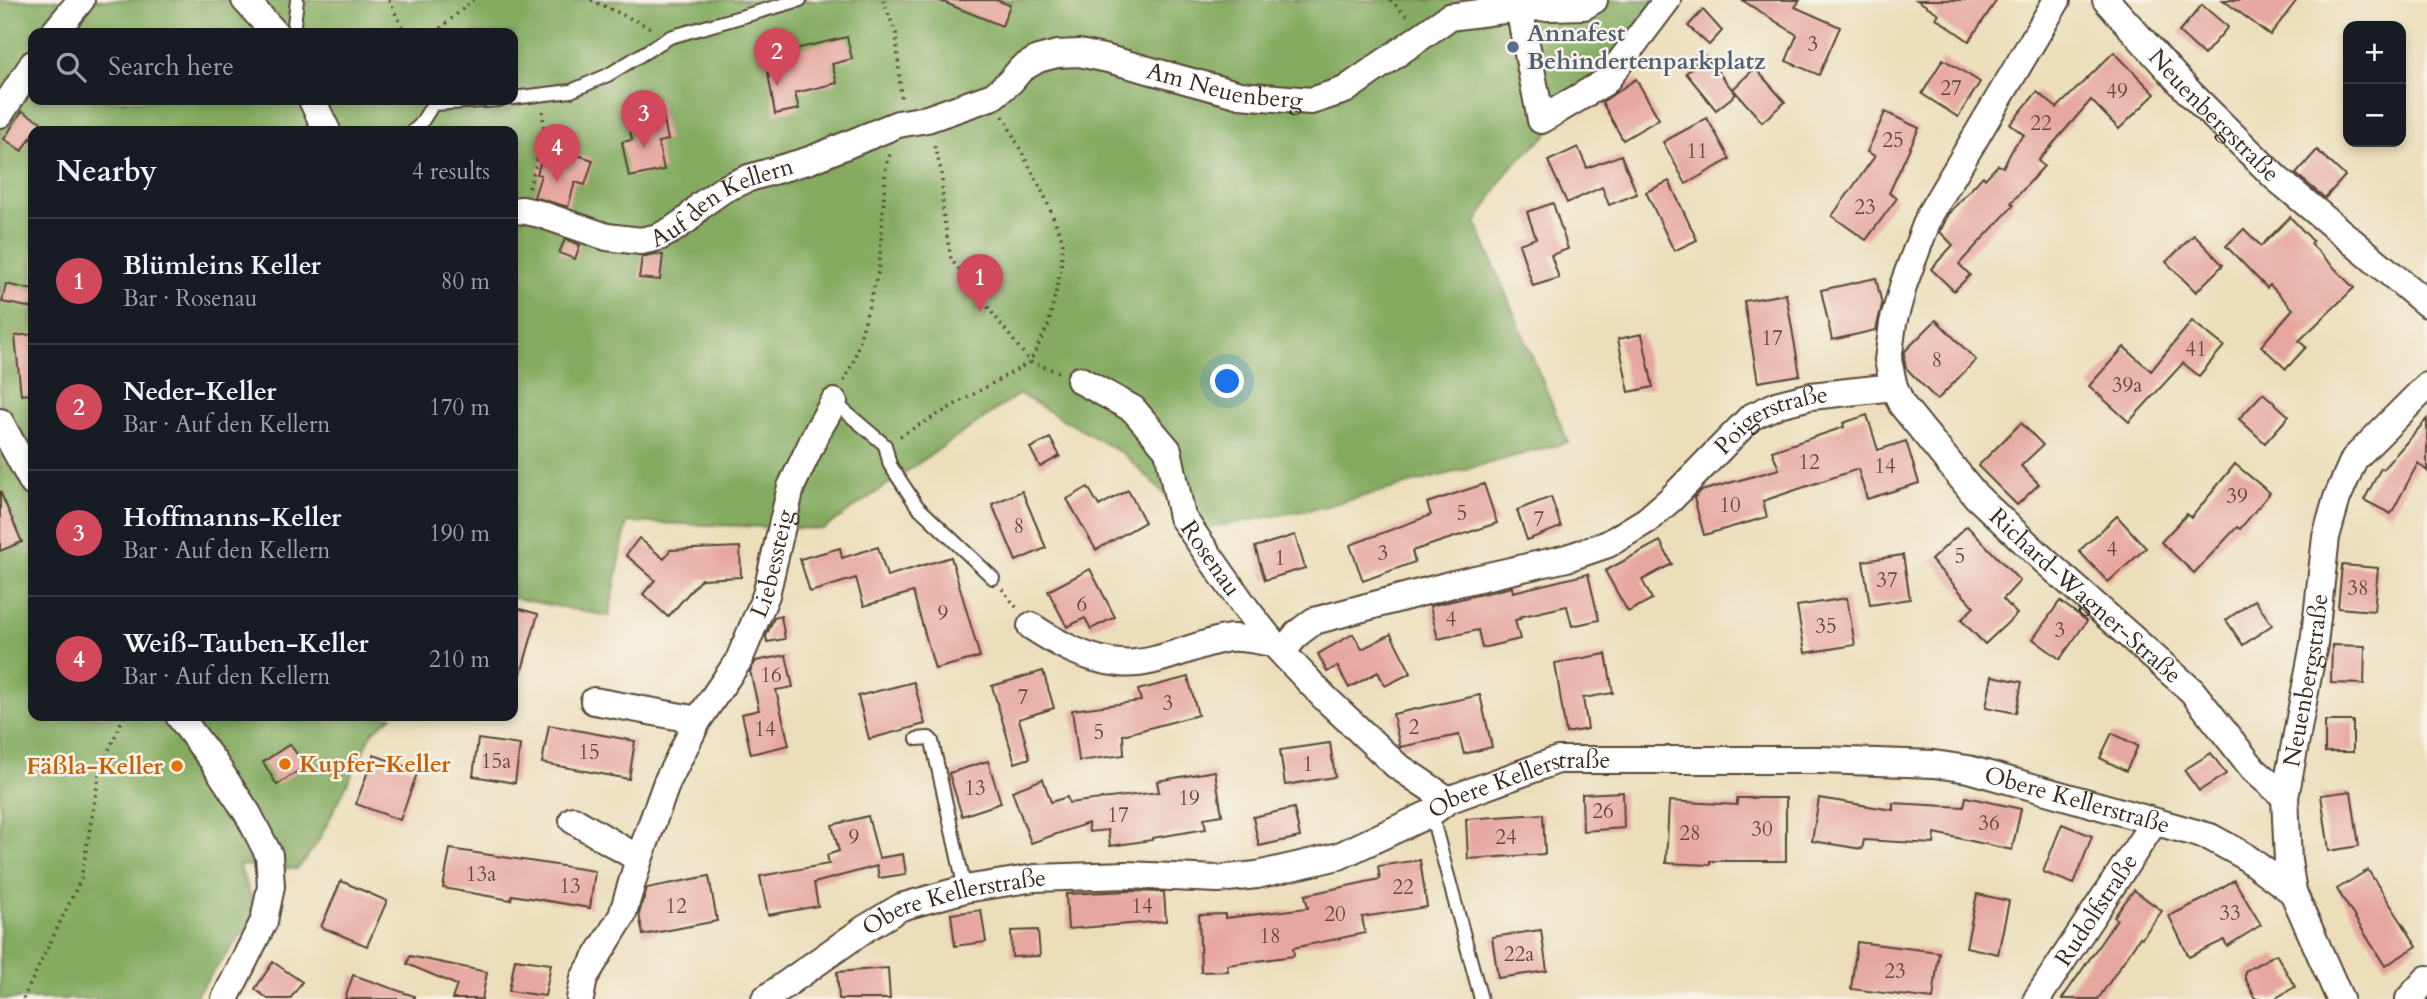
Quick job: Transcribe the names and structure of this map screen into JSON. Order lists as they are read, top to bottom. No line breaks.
{"streets":{"street":["Am Neuenberg","Neuenbergstraße","Auf den Kellern","Poigerstraße","Rosenau","Liebessteig","Richard-Wagner-Straße","Obere Kellerstraße","Rudolfstraße"]},"crossings":[["Am Neuenberg","Auf den Kellern"],["Neuenbergstraße","Richard-Wagner-Straße"],["Neuenbergstraße","Obere Kellerstraße"],["Poigerstraße","Rosenau"],["Poigerstraße","Richard-Wagner-Straße"],["Rosenau","Obere Kellerstraße"],["Obere Kellerstraße","Rudolfstraße"]],"places":["Annafest Behindertenparkplatz","Kupfer-Keller","Fäßla-Keller"],"house_numbers":["3","27","49","22","25","11","23","17","41","8","39a","12","14","39","10","5","7","8","4","3","5","1","37","38","6","9","4","35","3","16","7","3","2","14","5","15","15a","1","13","19","26","17","36","30","28","9","24","13a","13","22","12","14","33","20","18","22a","23"],"page":{"map_buttons":["+","−"],"pins":["2","3","4","1"],"search":"Search here","heading":["Nearby","4 results"],"list":[{"mark":"1","name":"Blümleins Keller","note":"Bar · Rosenau","value":"80 m"},{"mark":"2","name":"Neder-Keller","note":"Bar · Auf den Kellern","value":"170 m"},{"mark":"3","name":"Hoffmanns-Keller","note":"Bar · Auf den Kellern","value":"190 m"},{"mark":"4","name":"Weiß-Tauben-Keller","note":"Bar · Auf den Kellern","value":"210 m"}]}}
